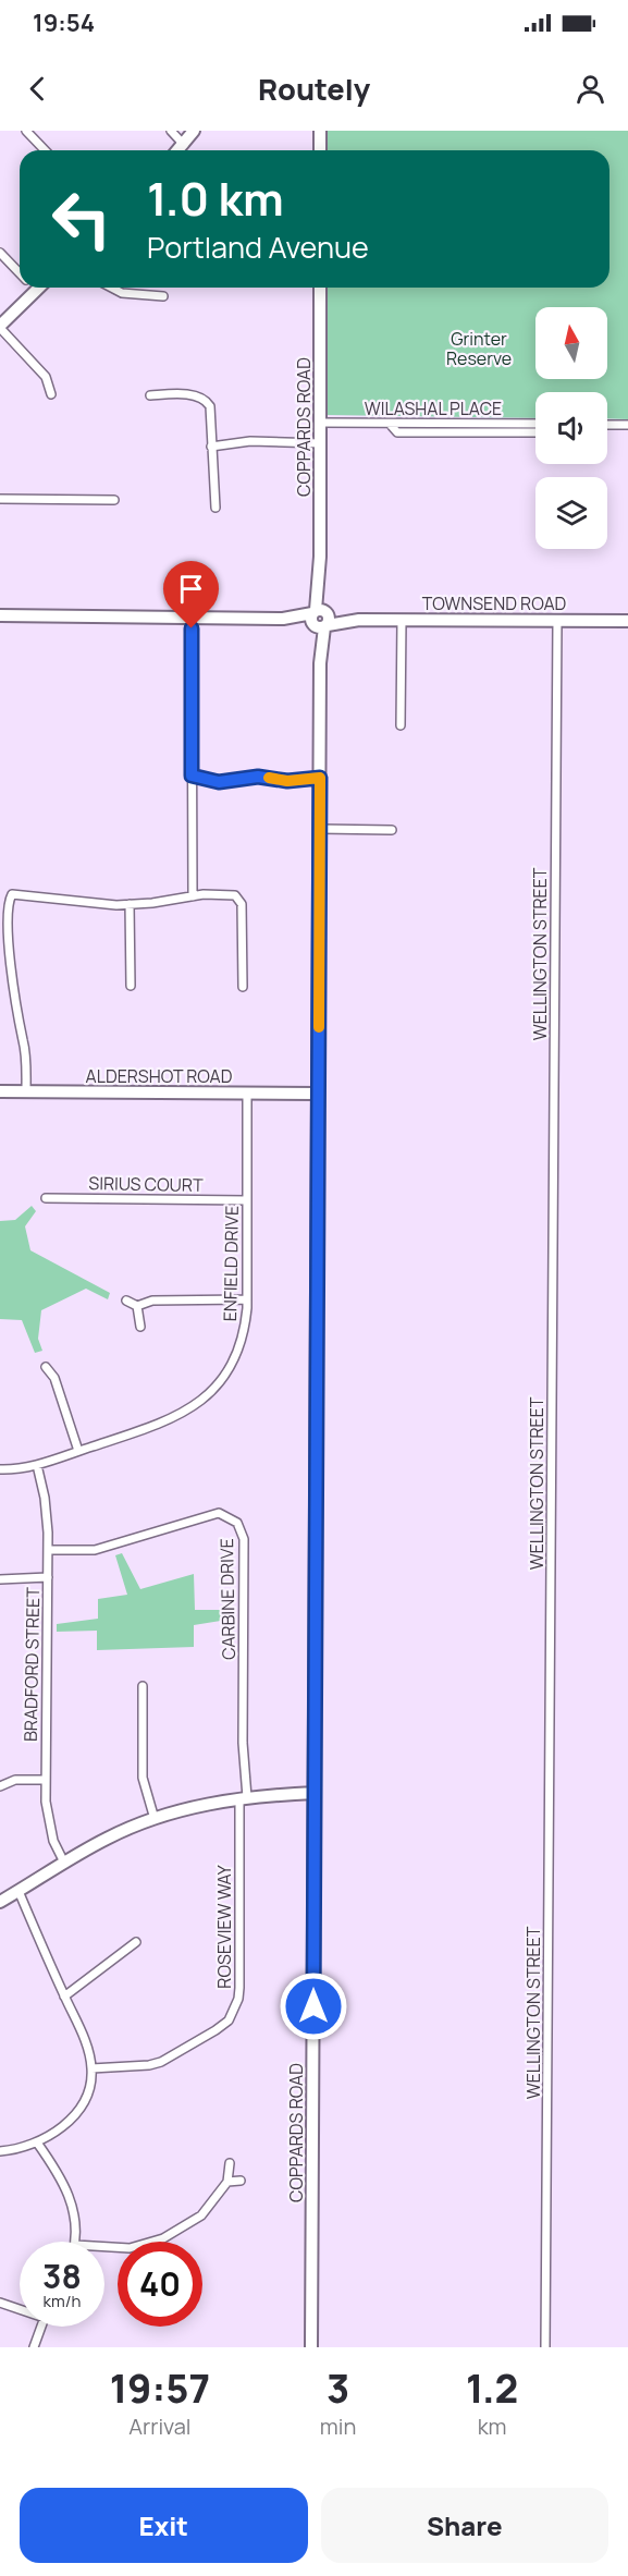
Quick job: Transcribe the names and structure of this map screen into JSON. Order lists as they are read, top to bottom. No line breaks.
{"streets":{"street":["WILASHAL PLACE","COPPARDS ROAD","TOWNSEND ROAD","WELLINGTON STREET","ALDERSHOT ROAD","SIRIUS COURT","ENFIELD DRIVE","CARBINE DRIVE","BRADFORD STREET","ROSEVIEW WAY"]},"crossings":[["WILASHAL PLACE","COPPARDS ROAD"],["COPPARDS ROAD","TOWNSEND ROAD"],["COPPARDS ROAD","ALDERSHOT ROAD"],["TOWNSEND ROAD","WELLINGTON STREET"],["ALDERSHOT ROAD","ENFIELD DRIVE"],["SIRIUS COURT","ENFIELD DRIVE"],["ENFIELD DRIVE","BRADFORD STREET"],["CARBINE DRIVE","BRADFORD STREET"],["CARBINE DRIVE","ROSEVIEW WAY"]],"parks":["Grinter Reserve"],"north":"top","page":{"status":"19:54","header":"Routely","turn":["1.0 km","Portland Avenue"],"speed":"38 km/h","limit":"40","eta":["19:57","Arrival","3","min","1.2","km"],"buttons":["Exit","Share"]}}
